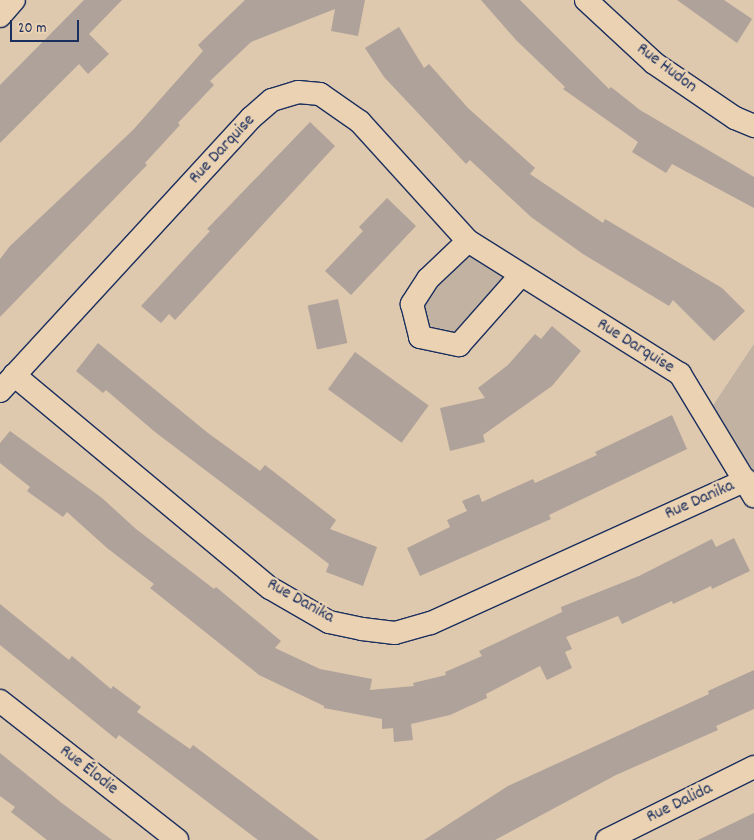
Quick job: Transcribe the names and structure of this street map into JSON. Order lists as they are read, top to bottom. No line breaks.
{"streets":{"street":["Rue Hudon","Rue Darquise","Rue Danika","Rue Élodie","Rue Dalida"]},"crossings":[["Rue Darquise","Rue Danika"]],"scale_bar":"20 m"}
